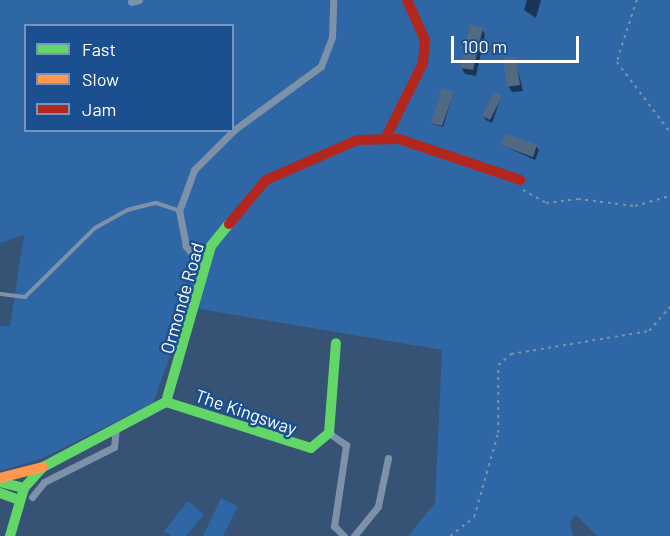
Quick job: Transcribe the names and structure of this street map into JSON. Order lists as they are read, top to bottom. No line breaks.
{"streets":{"main road":["Ormonde Road","The Kingsway"]},"crossings":[["Ormonde Road","The Kingsway"]],"legend":["Fast","Slow","Jam"],"scale_bar":"100 m"}
